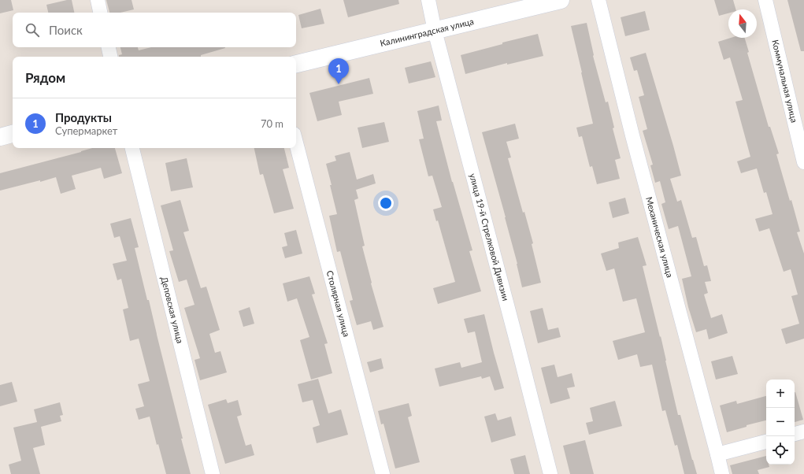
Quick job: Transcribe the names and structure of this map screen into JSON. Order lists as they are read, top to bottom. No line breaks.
{"streets":{"main road":["Калининградская улица"],"street":["Коммунальная улица","улица 19-й Стрелковой Дивизии","Механическая улица","Столярная улица","Деповская улица"]},"crossings":[["Калининградская улица","улица 19-й Стрелковой Дивизии"]],"north":"top","page":{"search":"Поиск","heading":"Рядом","pins":"1","list":[{"mark":"1","name":"Продукты","note":"Супермаркет","value":"70 m"}],"map_buttons":["+","−"]}}
